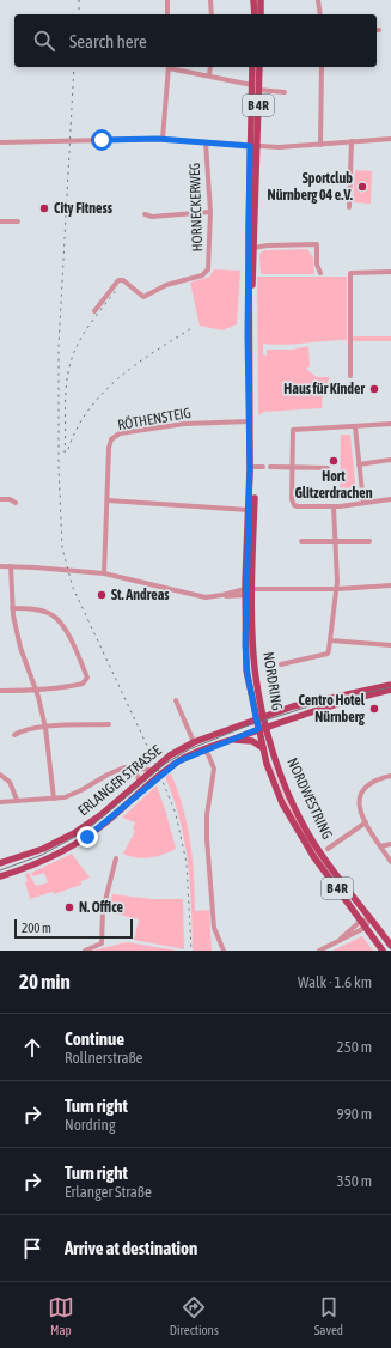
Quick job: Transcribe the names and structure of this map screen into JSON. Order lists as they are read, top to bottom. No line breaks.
{"streets":{"main road":["B 4R","NORDRING","ERLANGER STRASSE","NORDWESTRING"],"street":["HORNECKERWEG","RÖTHENSTEIG"]},"crossings":[["RÖTHENSTEIG","NORDRING"],["NORDRING","ERLANGER STRASSE"],["NORDRING","NORDWESTRING"],["ERLANGER STRASSE","NORDWESTRING"]],"places":["Sportclub Nürnberg 04 e.V.","City Fitness","Haus für Kinder","Hort Glitzerdrachen","St. Andreas","Centro Hotel Nürnberg","N. Office"],"scale_bar":"200 m","page":{"search":"Search here","scale":"200 m","heading":["20 min","Walk · 1.6 km"],"list":[["Continue","Rollnerstraße","250 m"],["Turn right","Nordring","990 m"],["Turn right","Erlanger Straße","350 m"],"Arrive at destination"],"nav":["Map","Directions","Saved"]}}
